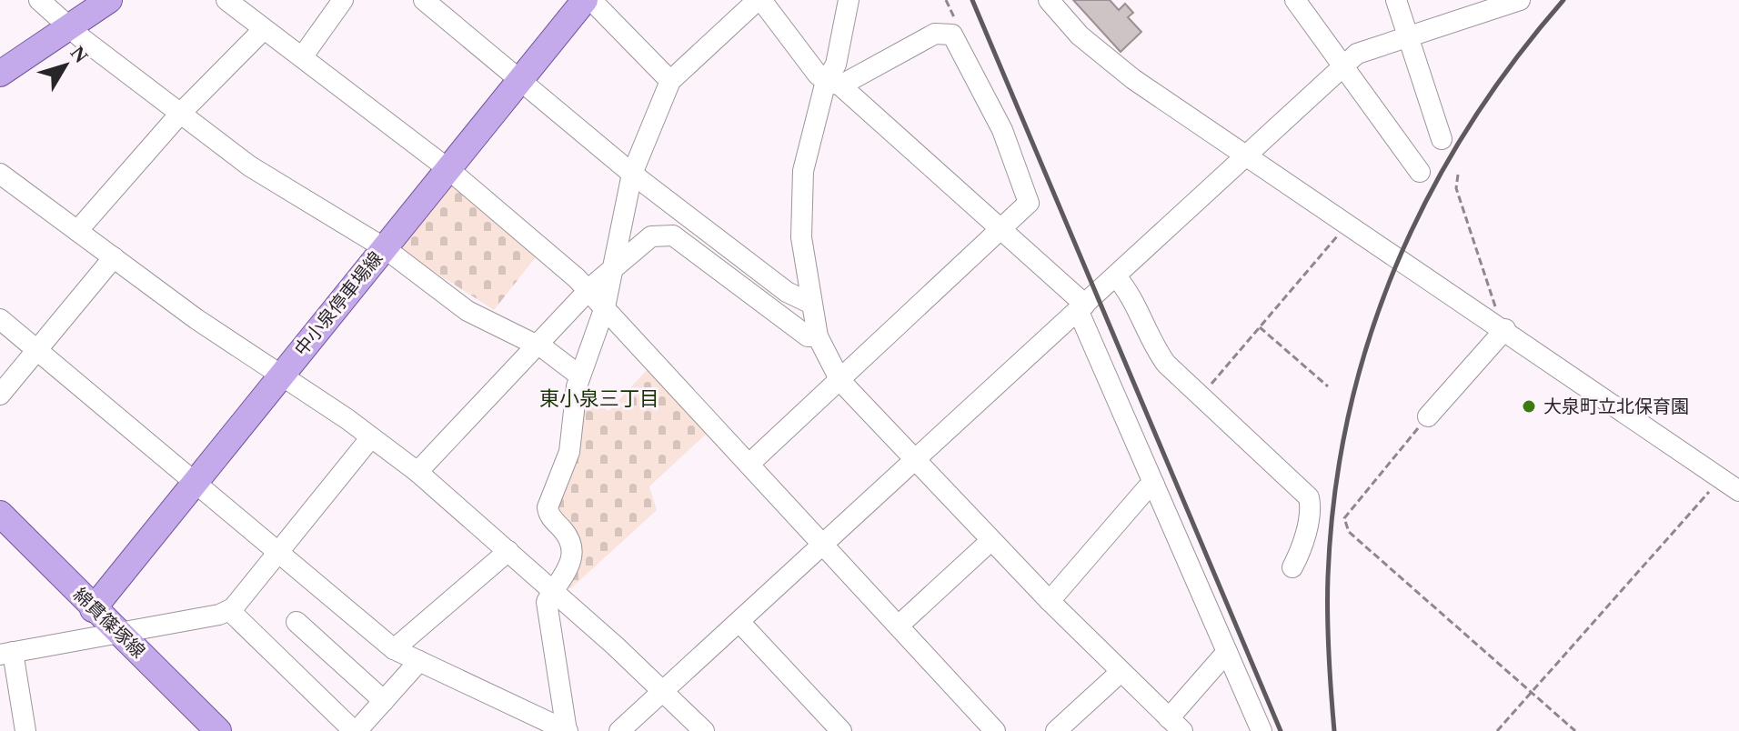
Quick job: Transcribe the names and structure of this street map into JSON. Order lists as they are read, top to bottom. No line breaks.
{"streets":{"main road":["中小泉停車場線","綿貫篠塚線"]},"crossings":[["中小泉停車場線","綿貫篠塚線"]],"districts":["東小泉三丁目"],"places":["大泉町立北保育園"],"north":"top right"}
